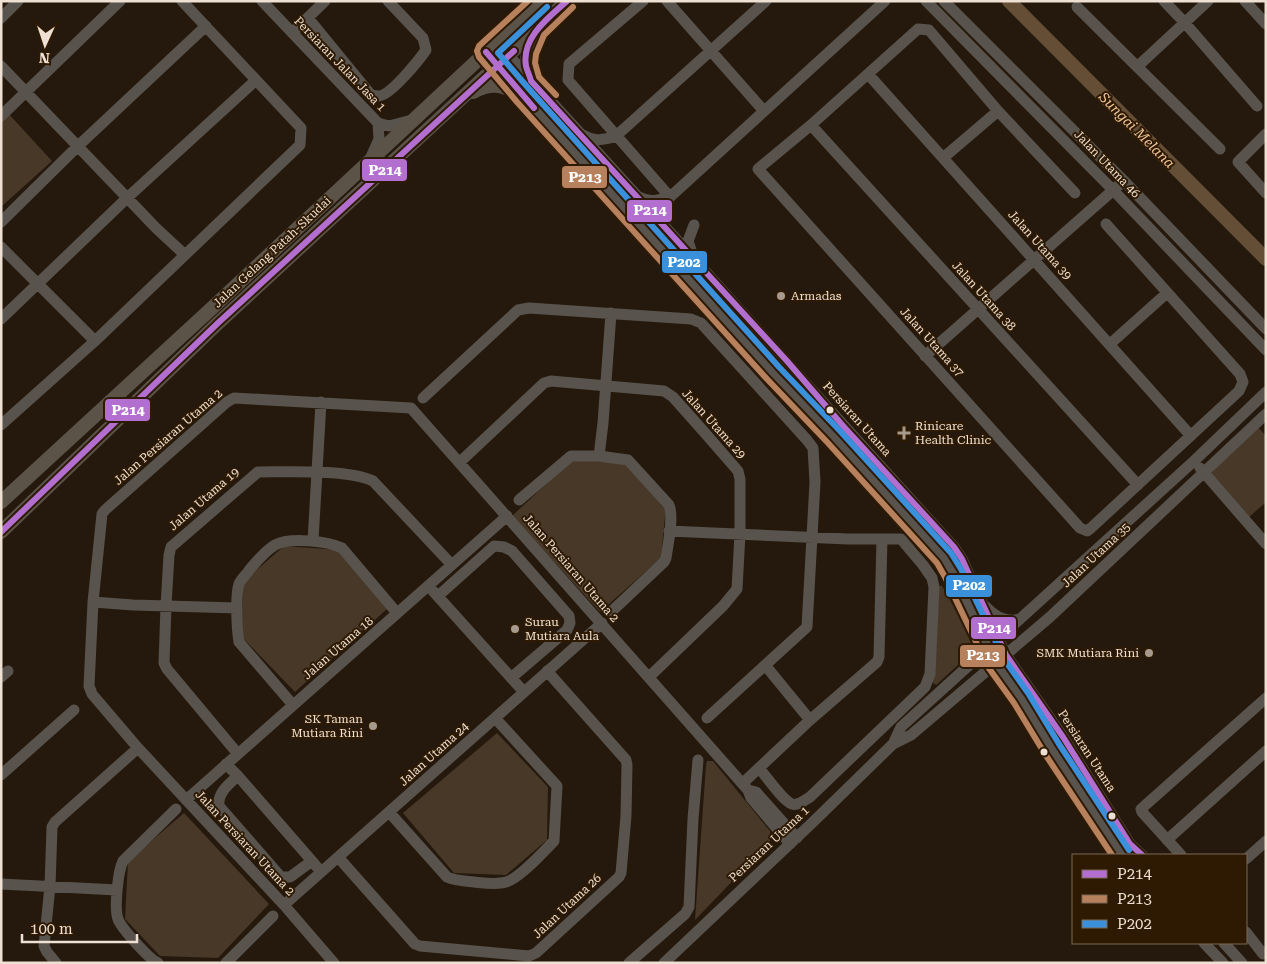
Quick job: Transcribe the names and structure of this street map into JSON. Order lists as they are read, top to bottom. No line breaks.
{"streets":{"main road":["Jalan Gelang Patah-Skudai"],"street":["Persiaran Jalan Jasa 1","Jalan Utama 46","Jalan Utama 39","Jalan Utama 38","Jalan Utama 37","Persiaran Utama","Jalan Utama 29","Jalan Persiaran Utama 2","Jalan Utama 19","Jalan Utama 35","Jalan Utama 18","Jalan Utama 24","Persiaran Utama 1","Jalan Utama 26"]},"crossings":[["Jalan Gelang Patah-Skudai","Persiaran Utama"],["Jalan Utama 38","Jalan Utama 37"],["Persiaran Utama","Jalan Utama 35"],["Persiaran Utama","Persiaran Utama 1"],["Jalan Utama 29","Jalan Persiaran Utama 2"],["Jalan Persiaran Utama 2","Jalan Utama 18"],["Jalan Persiaran Utama 2","Jalan Utama 24"],["Jalan Persiaran Utama 2","Persiaran Utama 1"],["Jalan Utama 19","Jalan Utama 18"],["Jalan Utama 35","Persiaran Utama 1"],["Jalan Utama 24","Jalan Utama 26"]],"water":["Sungai Melana"],"places":{"other":["Armadas","Surau Mutiara Aula","SMK Mutiara Rini","SK Taman Mutiara Rini"],"health":["Rinicare Health Clinic"]},"lines":["transit line P214","transit line P213","transit line P202"],"legend":["P214","P213","P202"],"scale_bar":"100 m","north":"bottom"}
